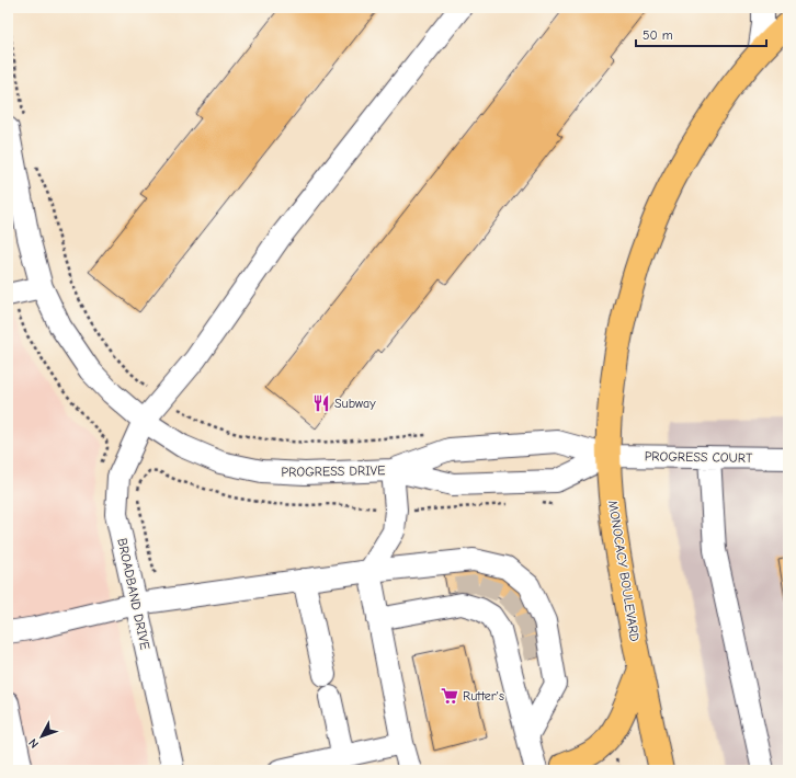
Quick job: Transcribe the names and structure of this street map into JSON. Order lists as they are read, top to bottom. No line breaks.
{"streets":{"main road":["MONOCACY BOULEVARD"],"street":["PROGRESS COURT","PROGRESS DRIVE","BROADBAND DRIVE"]},"crossings":[["PROGRESS COURT","PROGRESS DRIVE"],["PROGRESS COURT","MONOCACY BOULEVARD"],["PROGRESS DRIVE","MONOCACY BOULEVARD"],["PROGRESS DRIVE","BROADBAND DRIVE"]],"places":{"restaurant":["Subway"],"supermarket":["Rutter's"]},"scale_bar":"50 m","north":"bottom left"}
